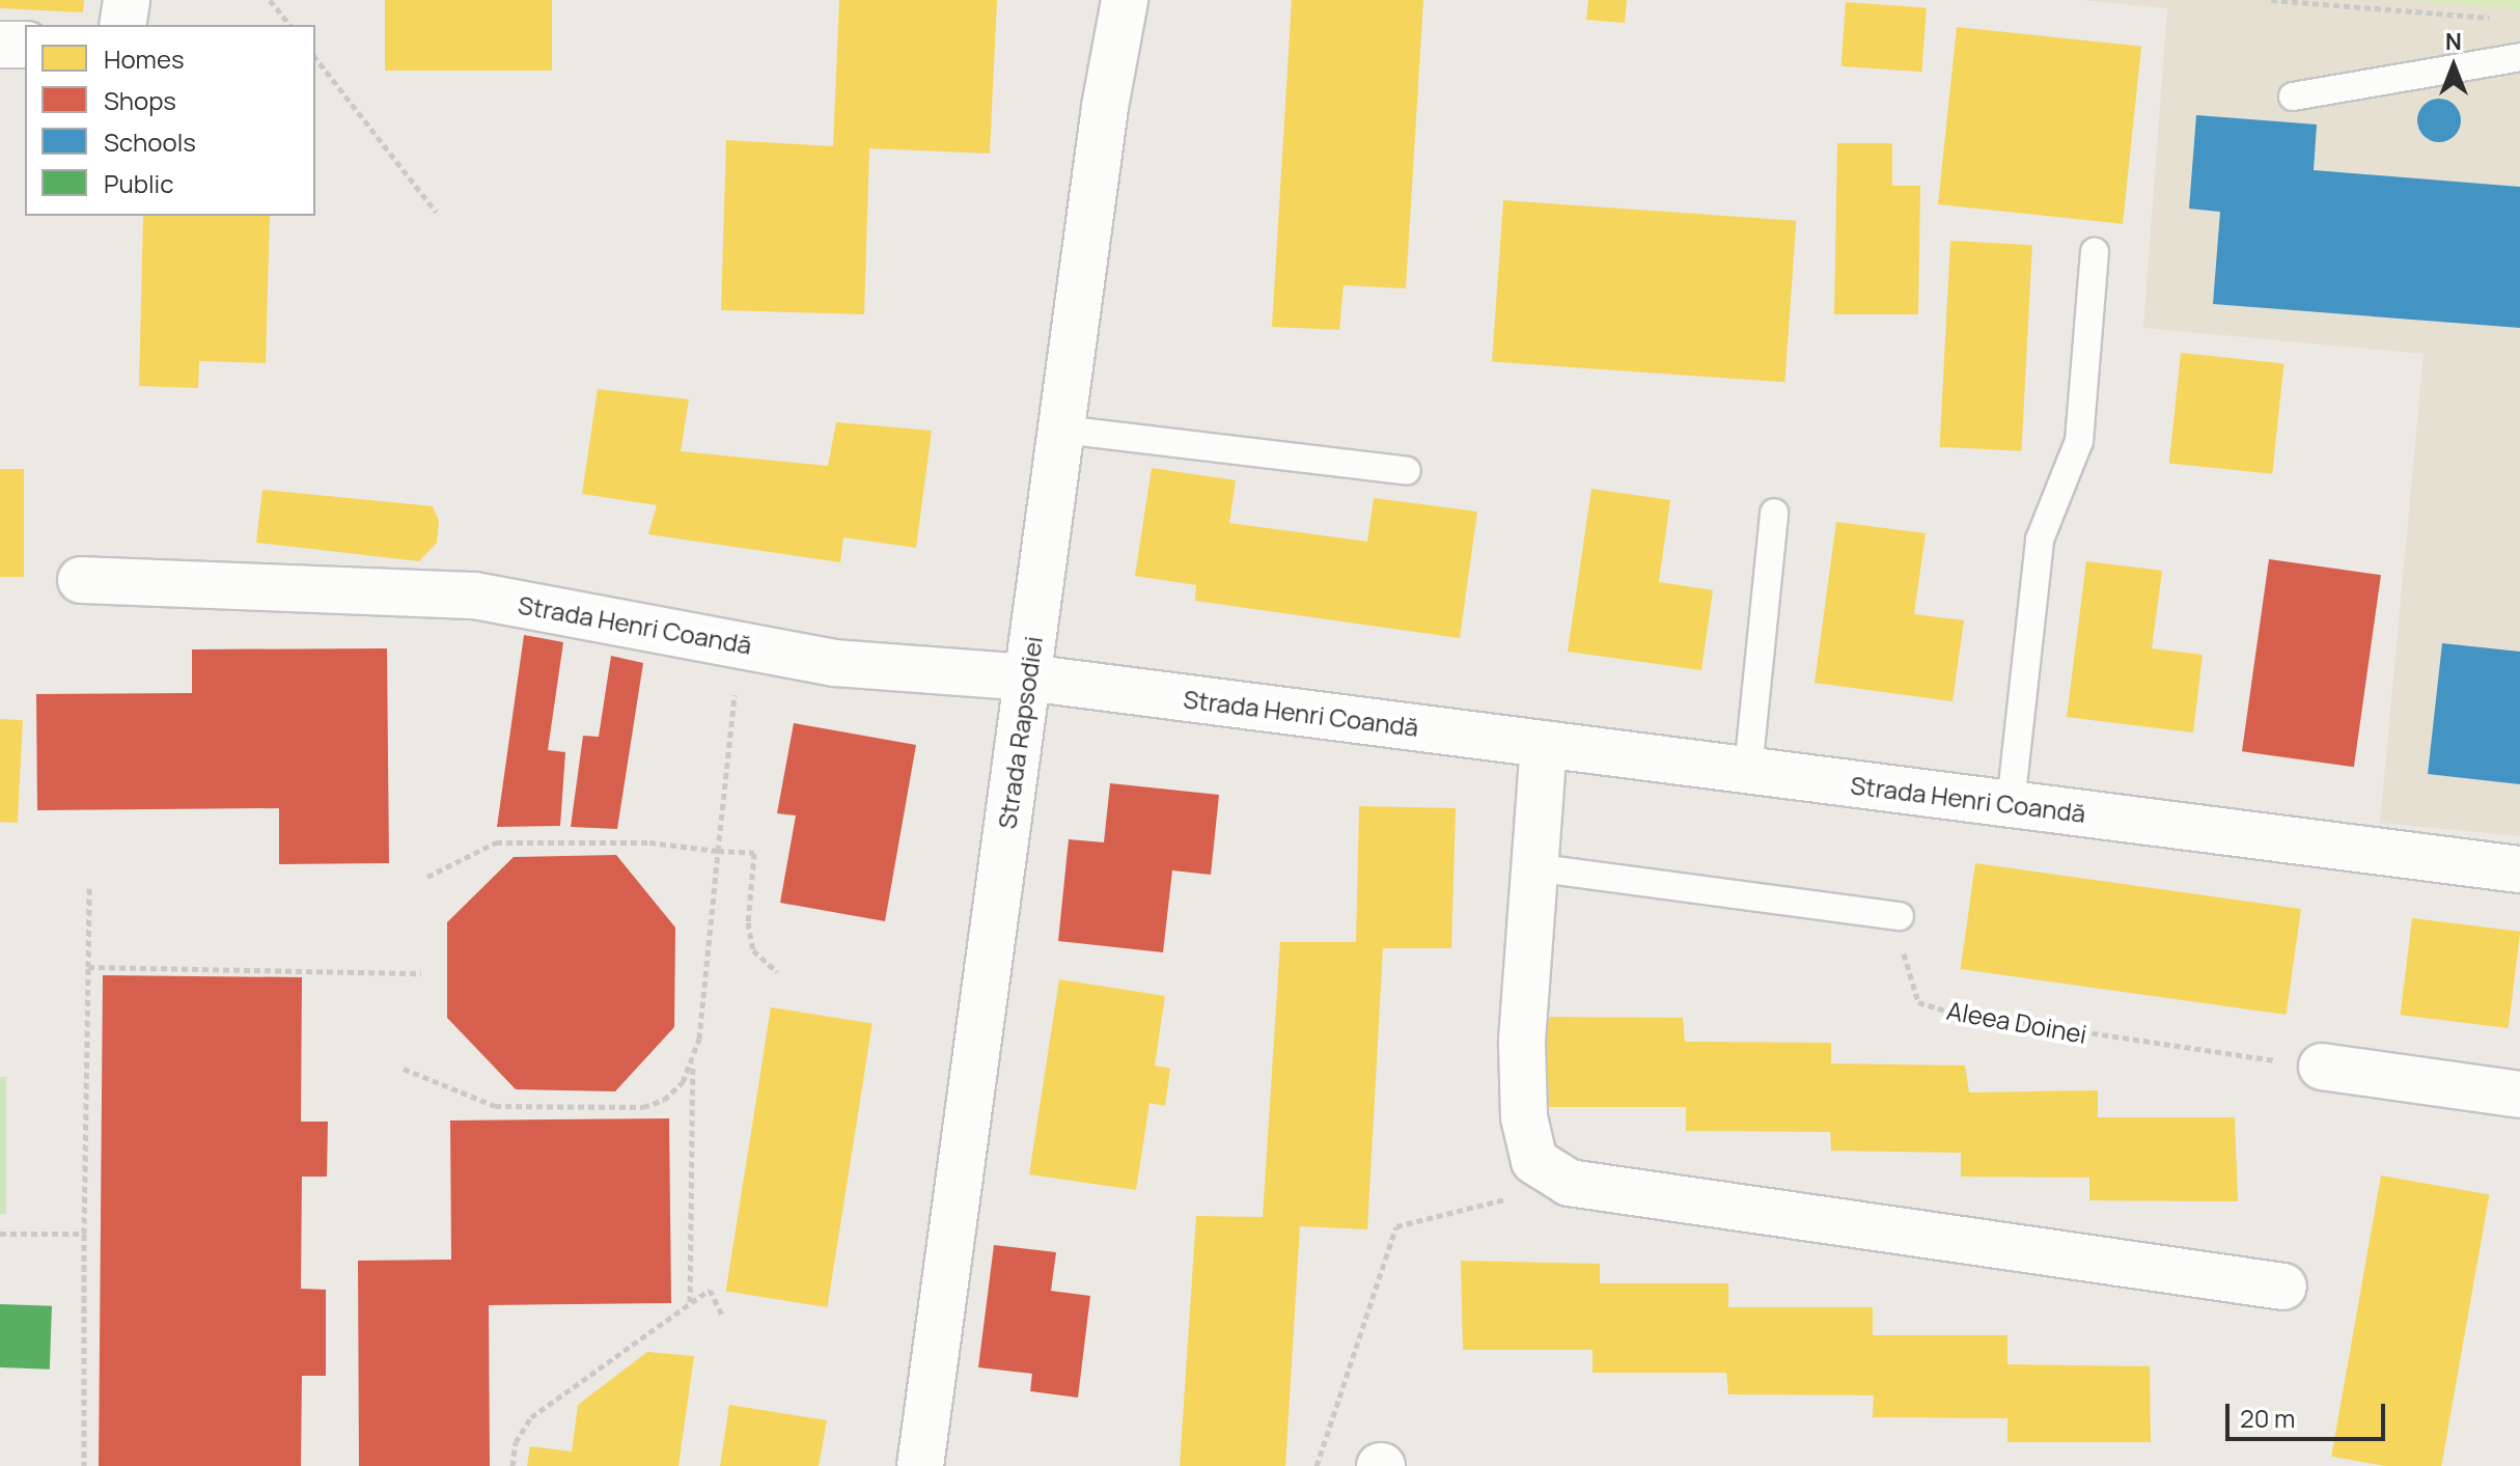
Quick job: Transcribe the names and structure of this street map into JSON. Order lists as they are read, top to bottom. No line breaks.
{"streets":{"street":["Strada Henri Coandă","Strada Rapsodiei"],"path":["Aleea Doinei"]},"crossings":[["Strada Henri Coandă","Strada Rapsodiei"]],"legend":["Homes","Shops","Schools","Public"],"scale_bar":"20 m","north":"top"}
